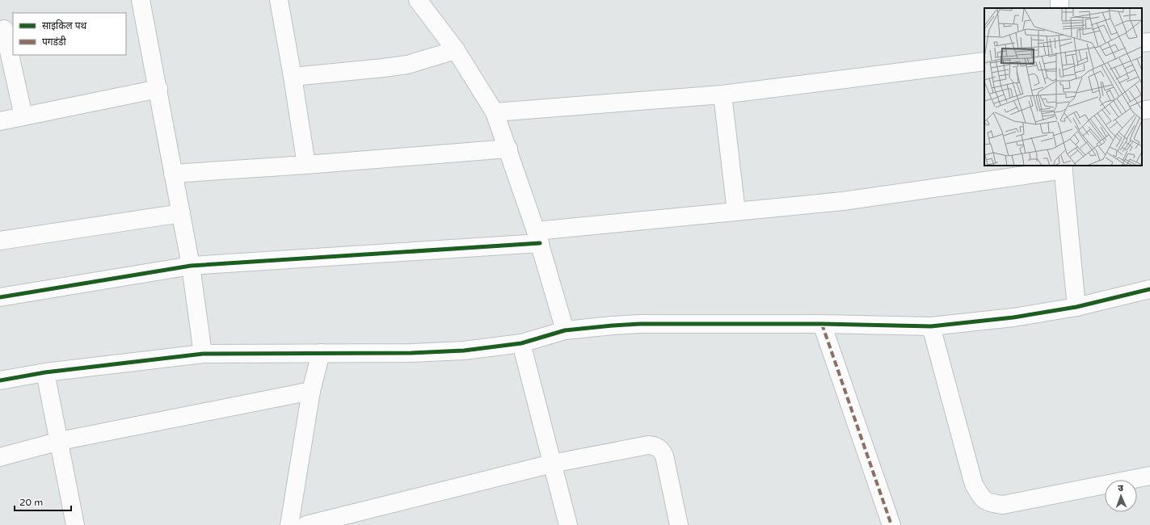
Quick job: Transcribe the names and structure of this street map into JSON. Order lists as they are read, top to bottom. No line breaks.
{"legend":["साइकिल पथ","पगडंडी"],"scale_bar":"20 m","north":"top"}
